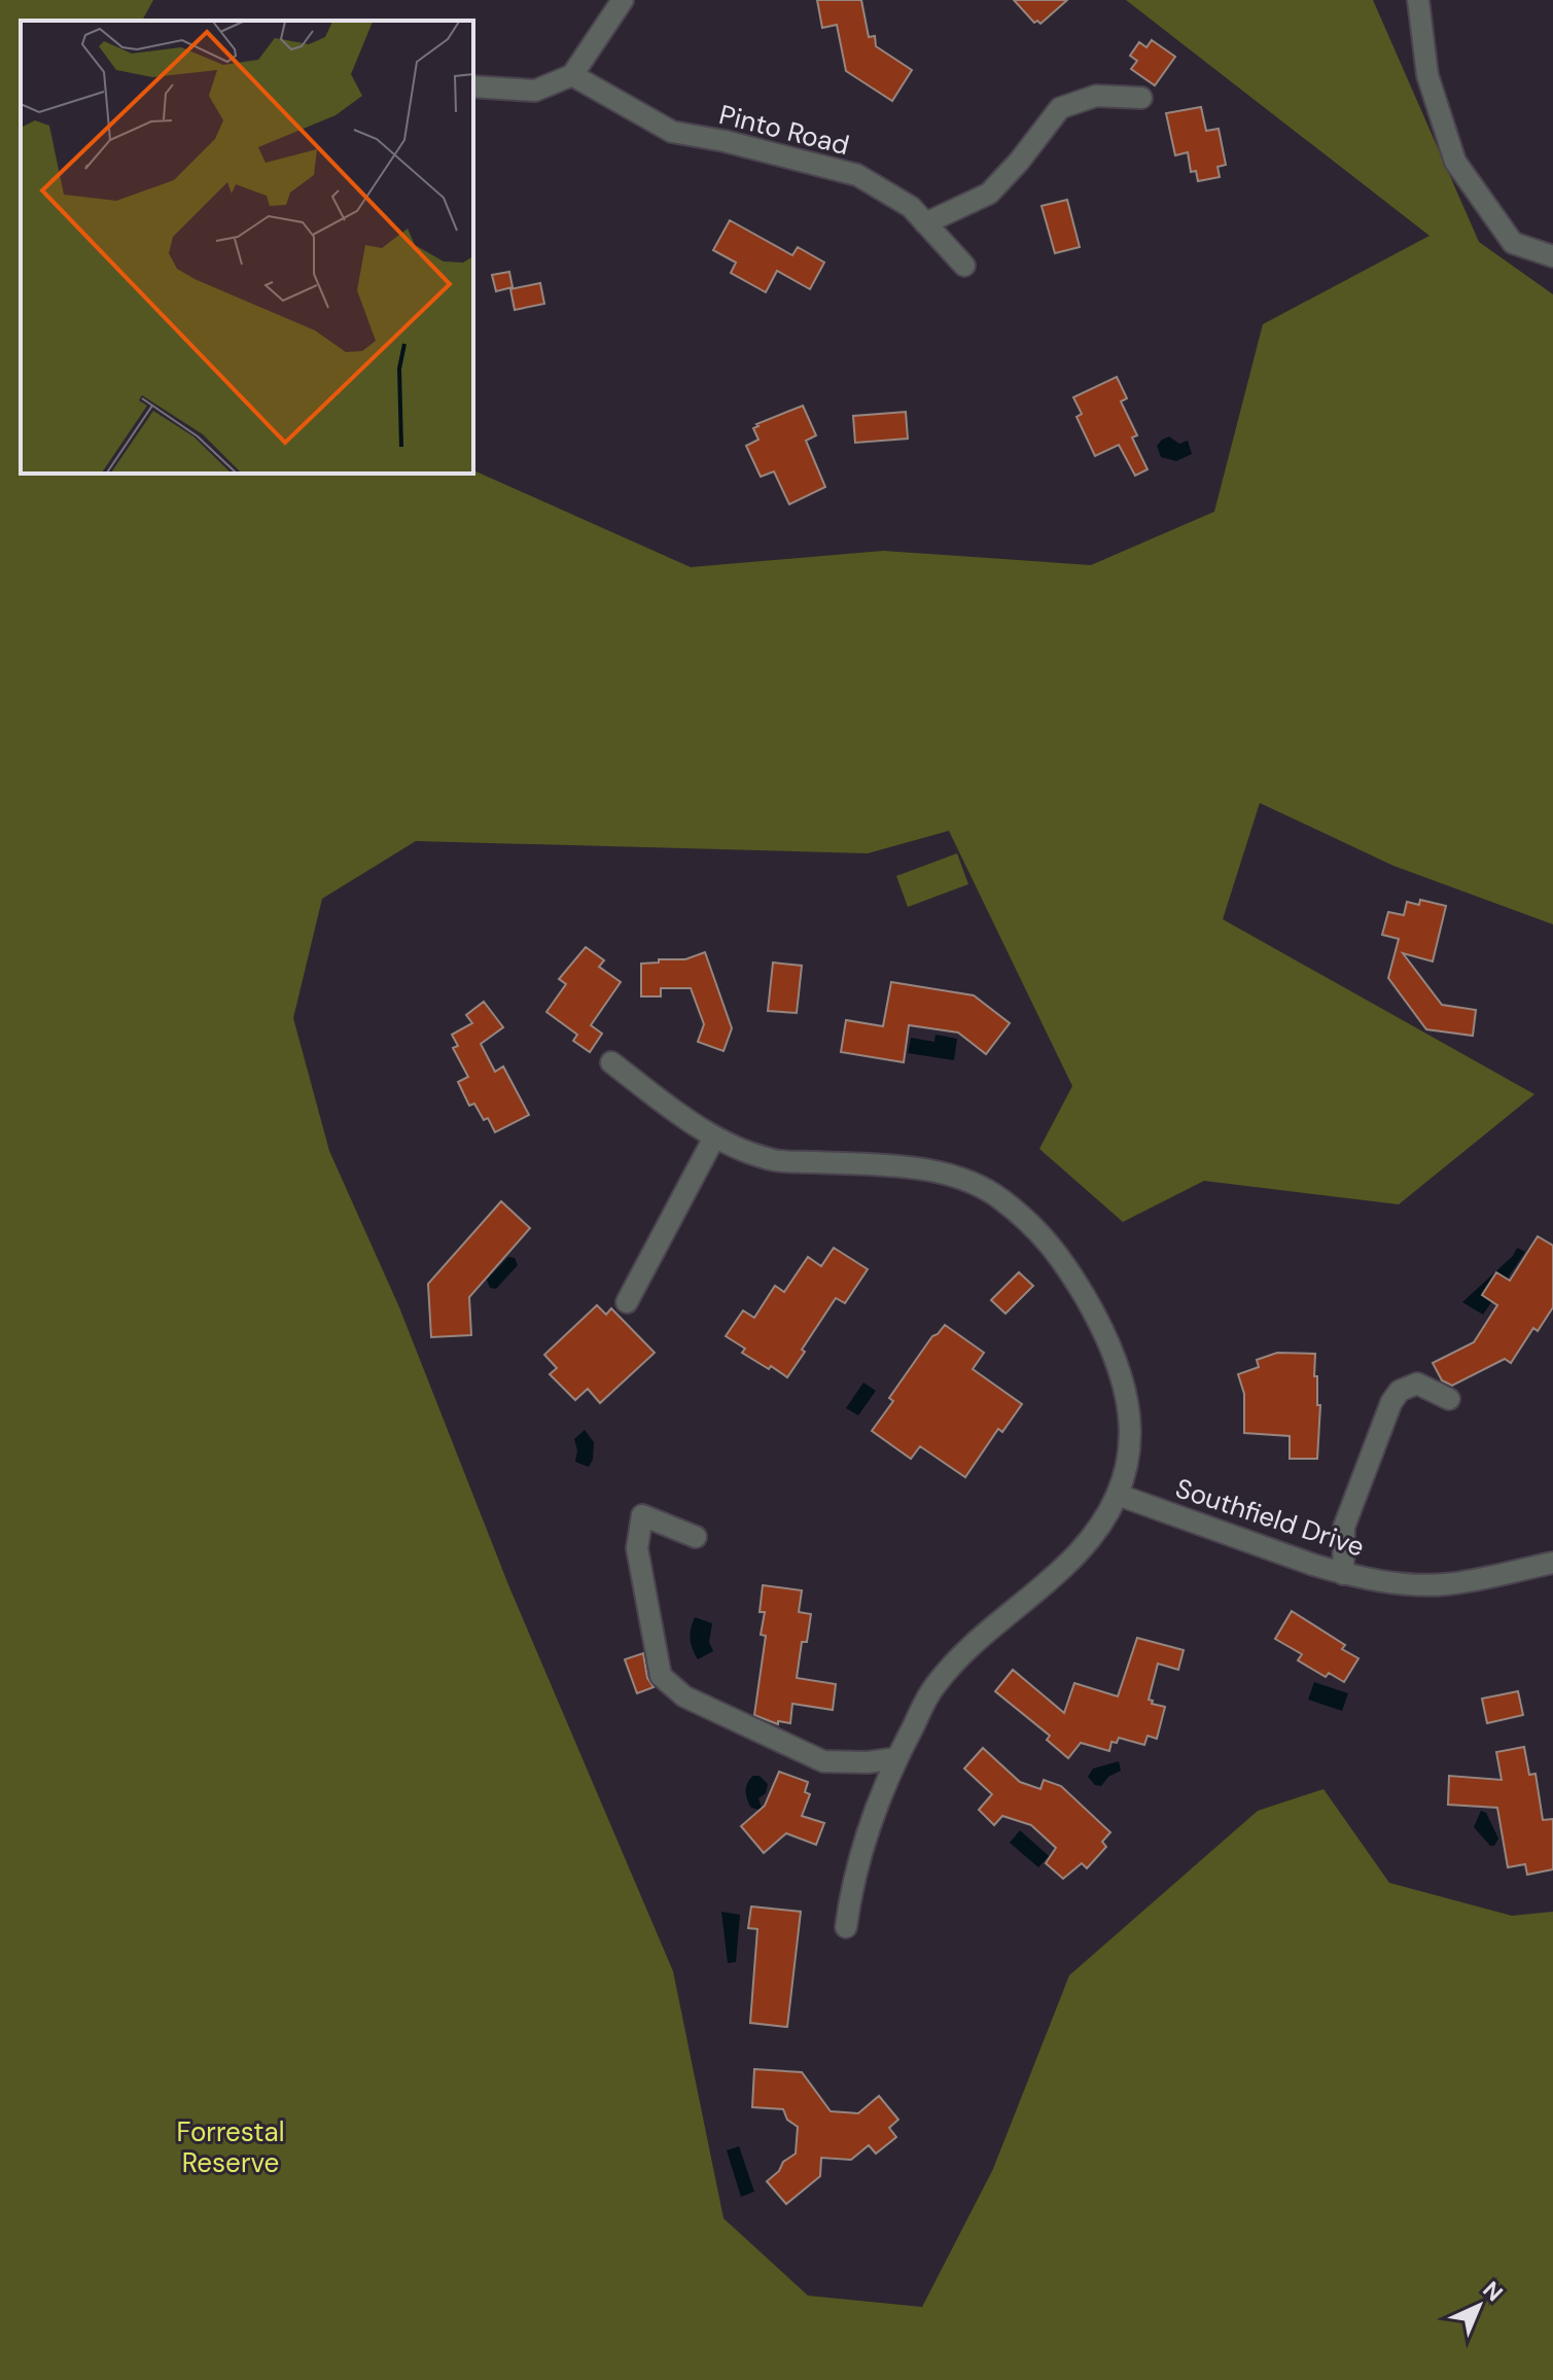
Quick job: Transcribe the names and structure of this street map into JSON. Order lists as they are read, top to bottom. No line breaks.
{"streets":{"street":["Pinto Road","Southfield Drive"]},"parks":["Forrestal Reserve"],"north":"top right"}
